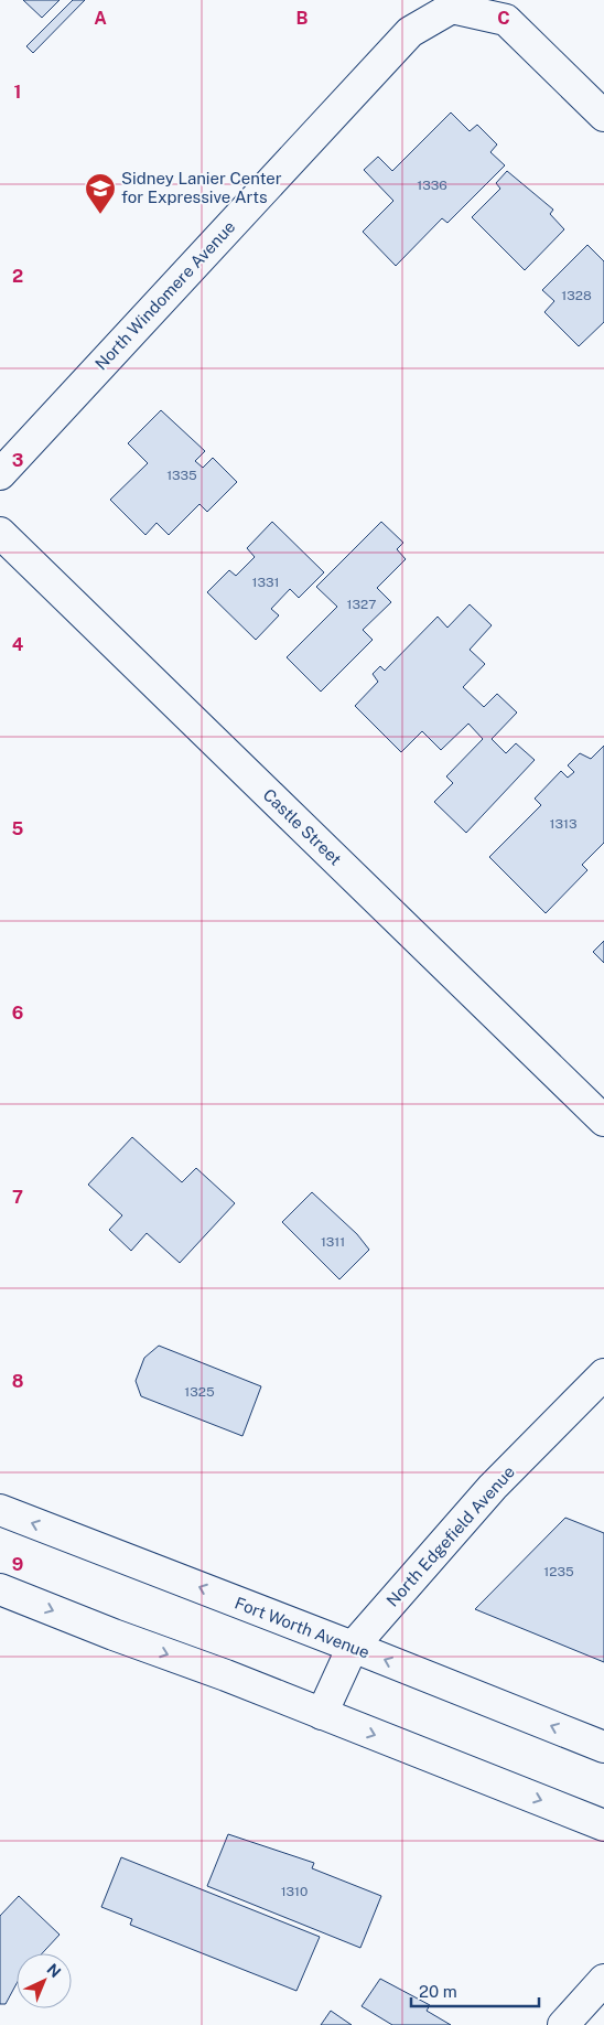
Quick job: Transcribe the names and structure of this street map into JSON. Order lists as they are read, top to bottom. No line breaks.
{"streets":{"street":["North Windomere Avenue","Castle Street","North Edgefield Avenue","Fort Worth Avenue"]},"crossings":[["North Edgefield Avenue","Fort Worth Avenue"]],"places":{"school or university":["Sidney Lanier Center for Expressive Arts"]},"house_numbers":["1336","1328","1335","1331","1327","1313","1311","1325","1235","1310"],"scale_bar":"20 m","north":"top right","grid":{"columns":["A","B","C"],"rows":["1","2","3","4","5","6","7","8","9"]}}
